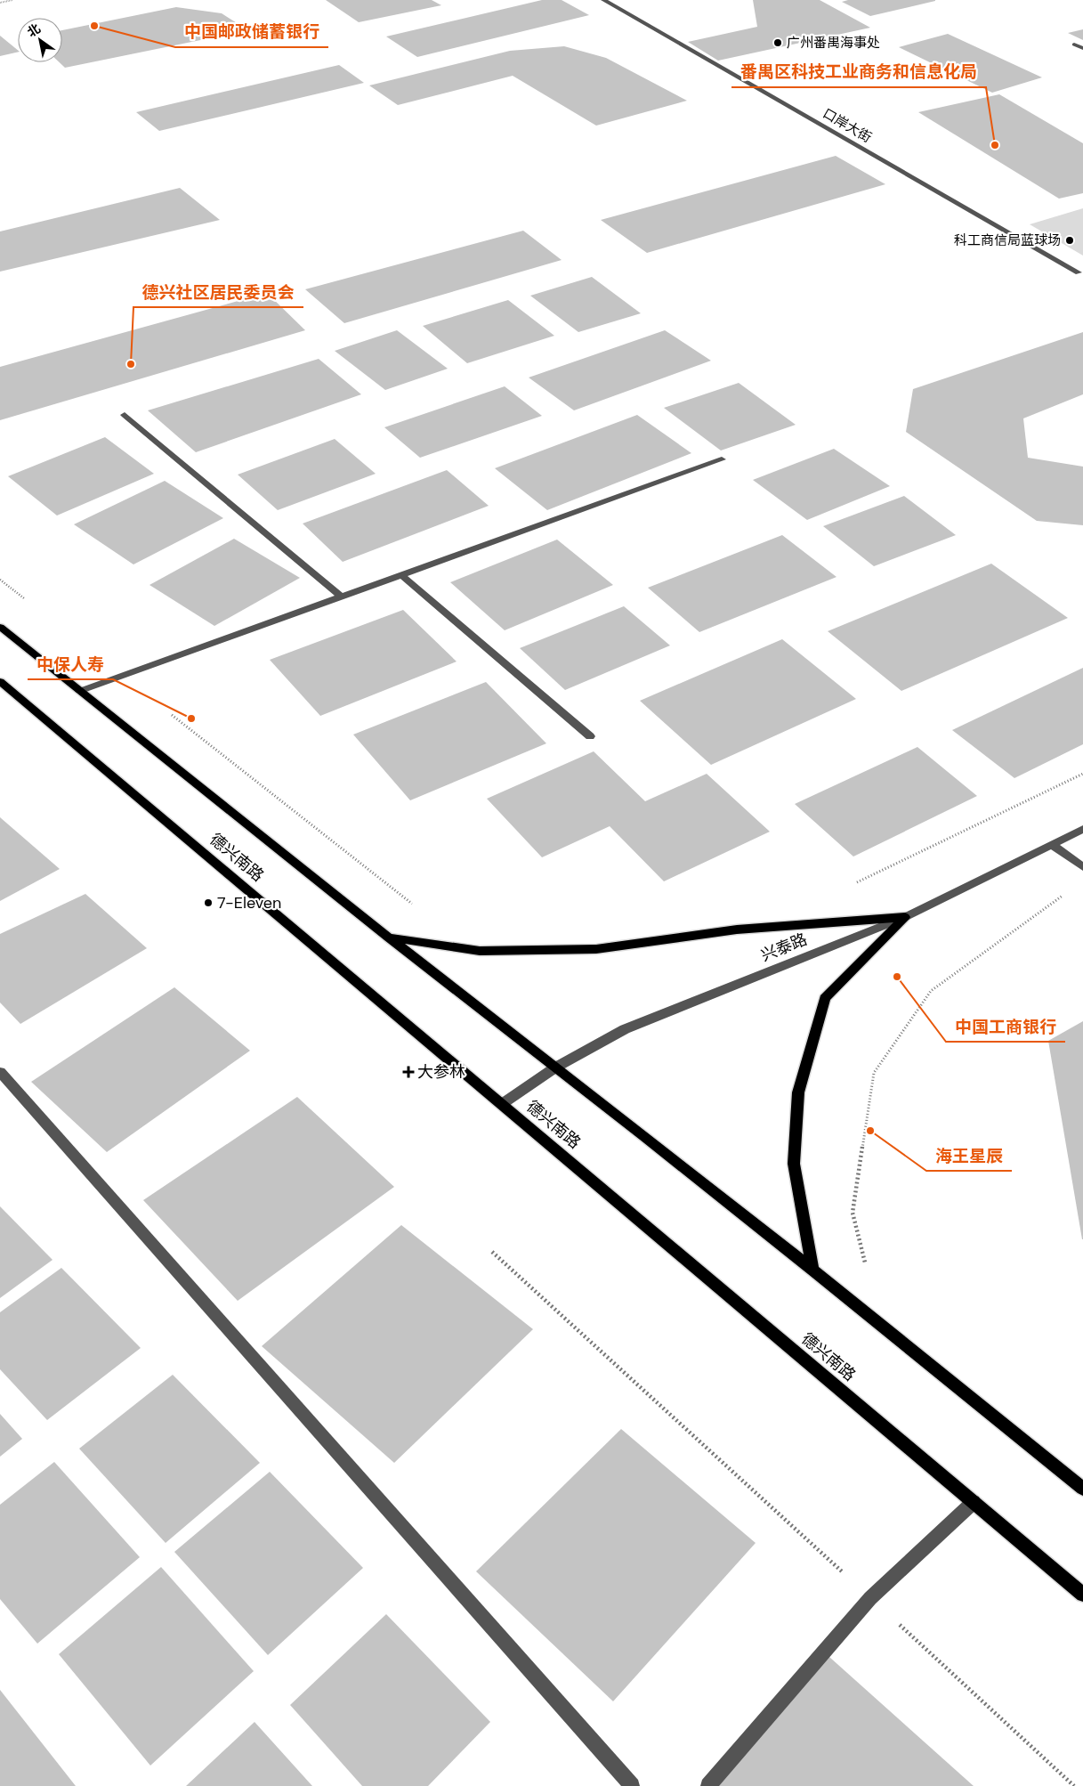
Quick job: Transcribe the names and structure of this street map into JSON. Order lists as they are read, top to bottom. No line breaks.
{"streets":{"main road":["德兴南路"],"street":["口岸大街","兴泰路"]},"crossings":[["德兴南路","兴泰路"]],"places":{"other":["中国邮政储蓄银行","广州番禺海事处","番禺区科技工业商务和信息化局","科工商信局蓝球场","德兴社区居民委员会","中保人寿","7-Eleven","中国工商银行","海王星辰"],"health":["大参林"]},"north":"top left"}
